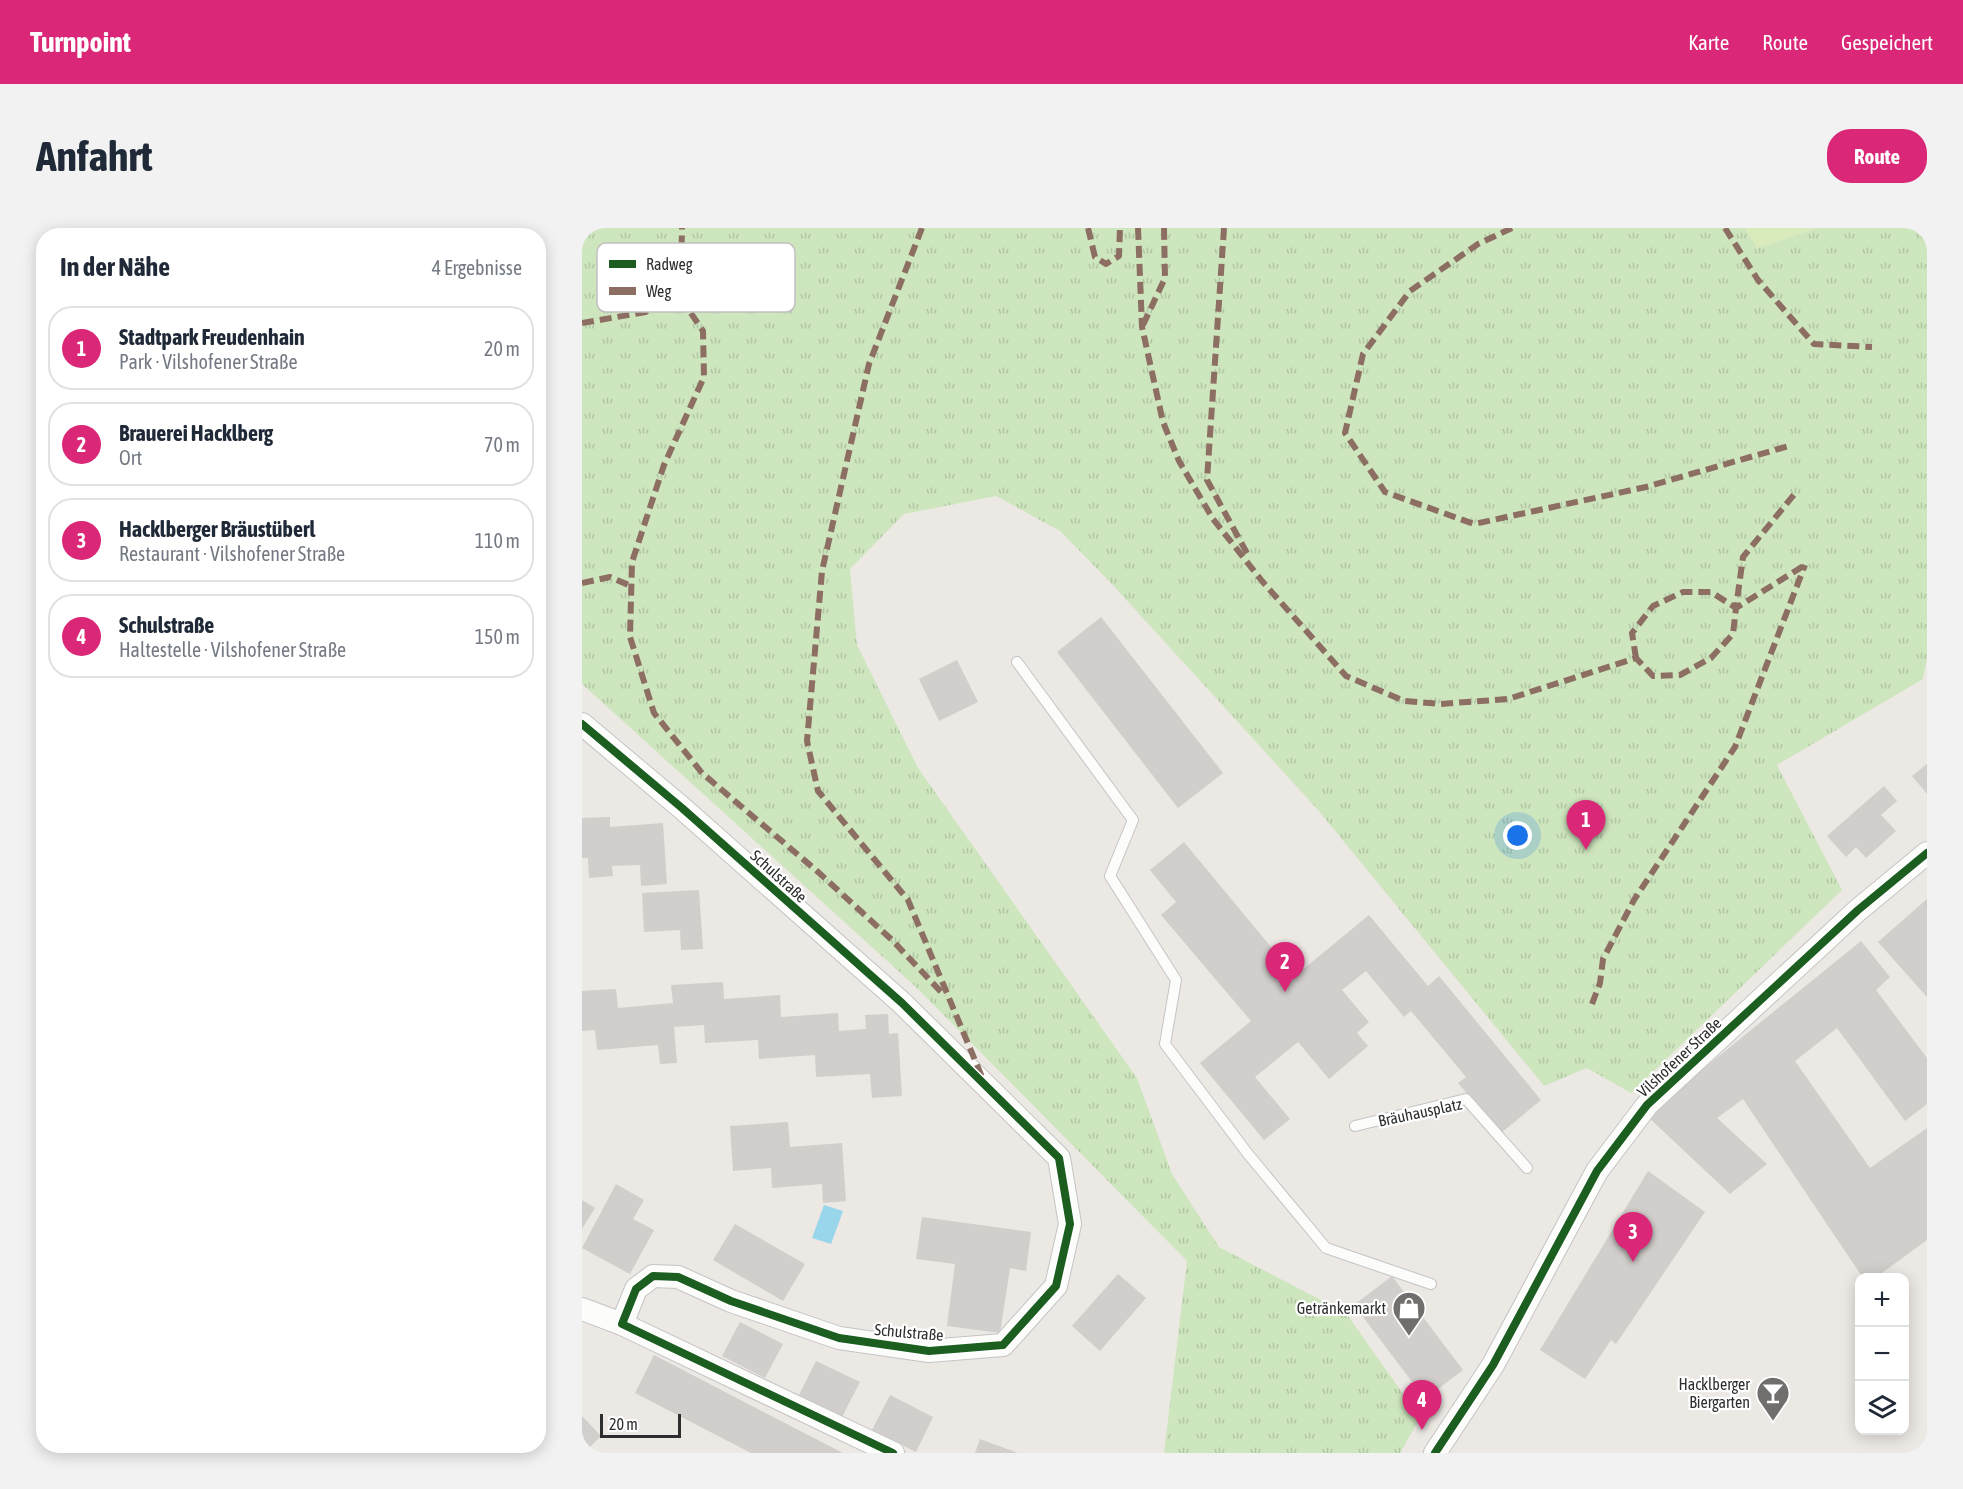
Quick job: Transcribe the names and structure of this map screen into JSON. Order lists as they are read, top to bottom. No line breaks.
{"streets":{"street":["Schulstraße","Vilshofener Straße"],"lane":["Bräuhausplatz"]},"places":{"shop":["Getränkemarkt"],"bar":["Hacklberger Biergarten"]},"legend":["Radweg","Weg"],"scale_bar":"20 m","page":{"header":"Turnpoint","nav":["Karte","Route","Gespeichert"],"buttons":"Route","title":"Anfahrt","heading":["In der Nähe","4 Ergebnisse"],"list":[{"mark":"1","name":"Stadtpark Freudenhain","note":"Park · Vilshofener Straße","value":"20 m"},{"mark":"2","name":"Brauerei Hacklberg","note":"Ort","value":"70 m"},{"mark":"3","name":"Hacklberger Bräustüberl","note":"Restaurant · Vilshofener Straße","value":"110 m"},{"mark":"4","name":"Schulstraße","note":"Haltestelle · Vilshofener Straße","value":"150 m"}],"pins":["1","2","3","4"],"map_buttons":["+","−"],"scale":"20 m"}}
